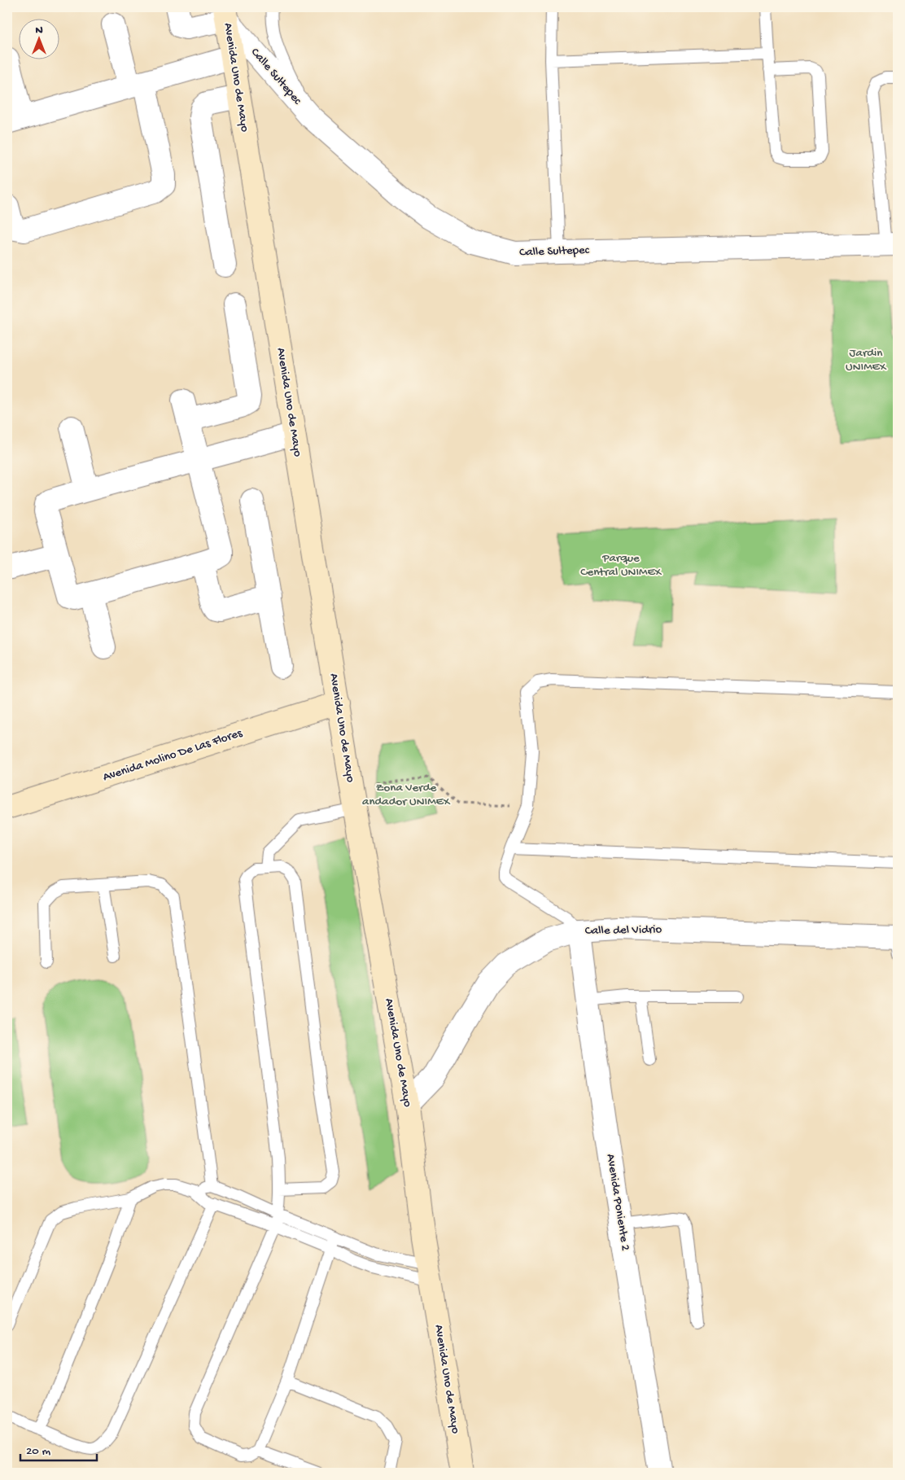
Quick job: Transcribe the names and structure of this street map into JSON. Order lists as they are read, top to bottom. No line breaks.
{"streets":{"main road":["Avenida Uno de Mayo","Avenida Molino De Las Flores"],"street":["Calle Sultepec","Calle del Vidrio","Avenida Poniente 2"]},"crossings":[["Calle Sultepec","Avenida Uno de Mayo"],["Avenida Uno de Mayo","Avenida Molino De Las Flores"],["Avenida Uno de Mayo","Calle del Vidrio"],["Calle del Vidrio","Avenida Poniente 2"]],"parks":["Jardin UNIMEX","Parque Central UNIMEX","Zona Verde andador UNIMEX"],"scale_bar":"20 m","north":"top"}
